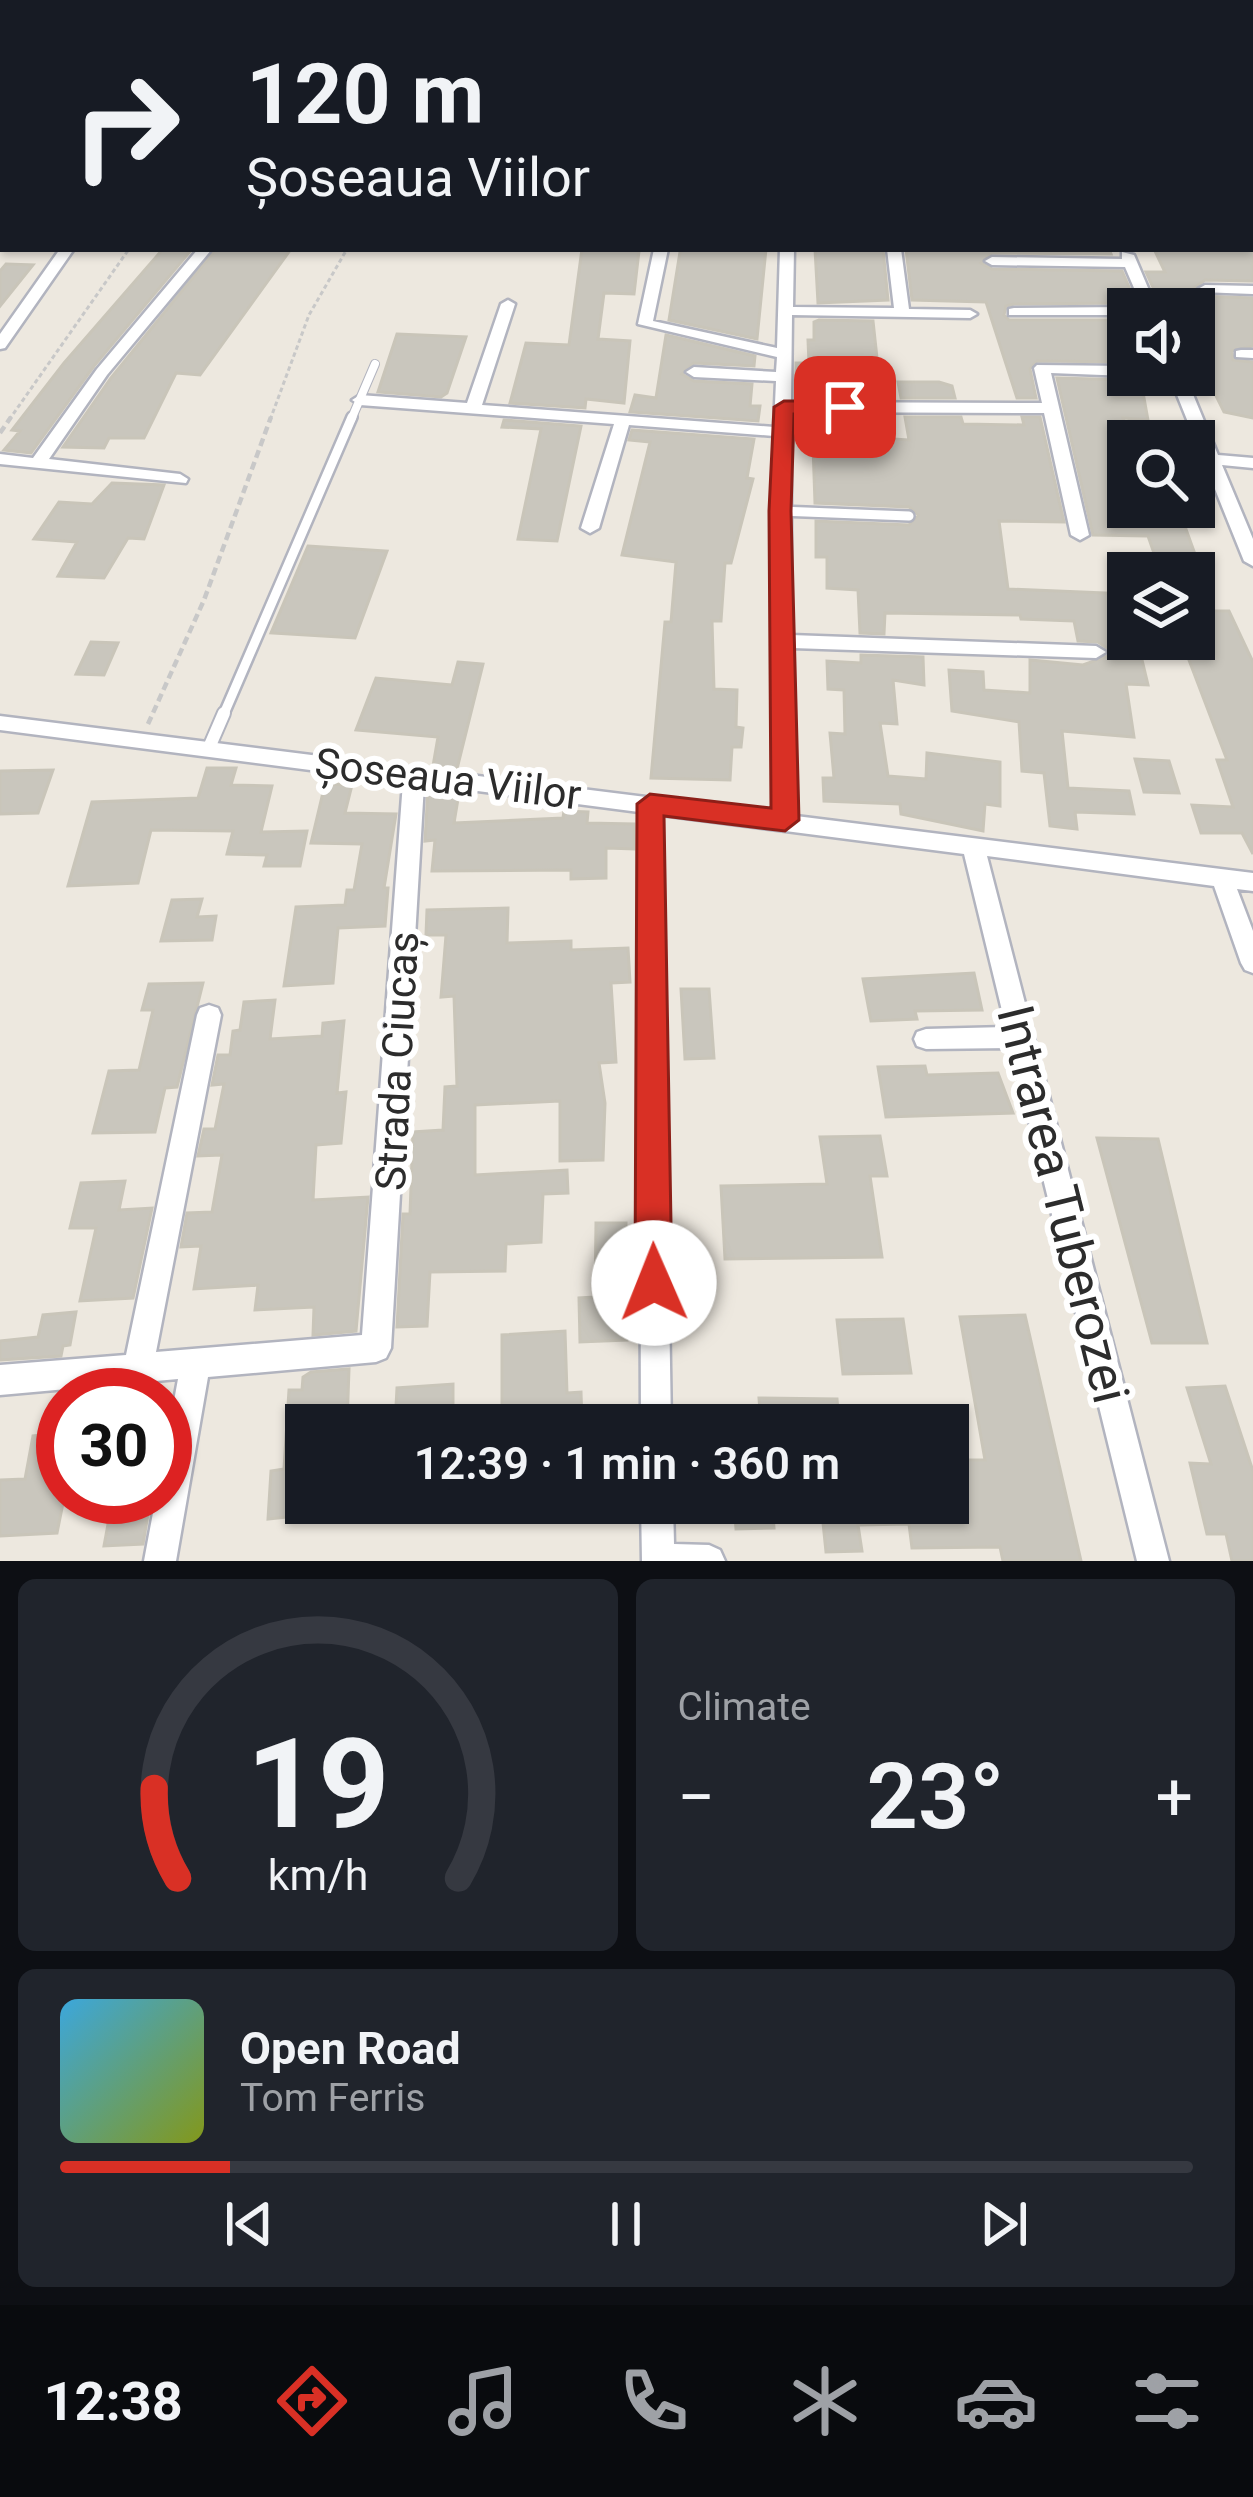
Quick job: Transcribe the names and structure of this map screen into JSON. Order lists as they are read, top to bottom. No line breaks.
{"streets":{"street":["Șoseaua Viilor","Strada Ciucaș","Intrarea Tuberozei"]},"crossings":[["Șoseaua Viilor","Strada Ciucaș"],["Șoseaua Viilor","Intrarea Tuberozei"]],"page":{"turn":["120 m","Șoseaua Viilor"],"limit":"30","trip":"12:39 · 1 min · 360 m","tile":"Climate","heat":["−","23°","+"],"song":["Open Road","Tom Ferris"],"tabs":"12:38","gauge":["19","km/h"]}}
